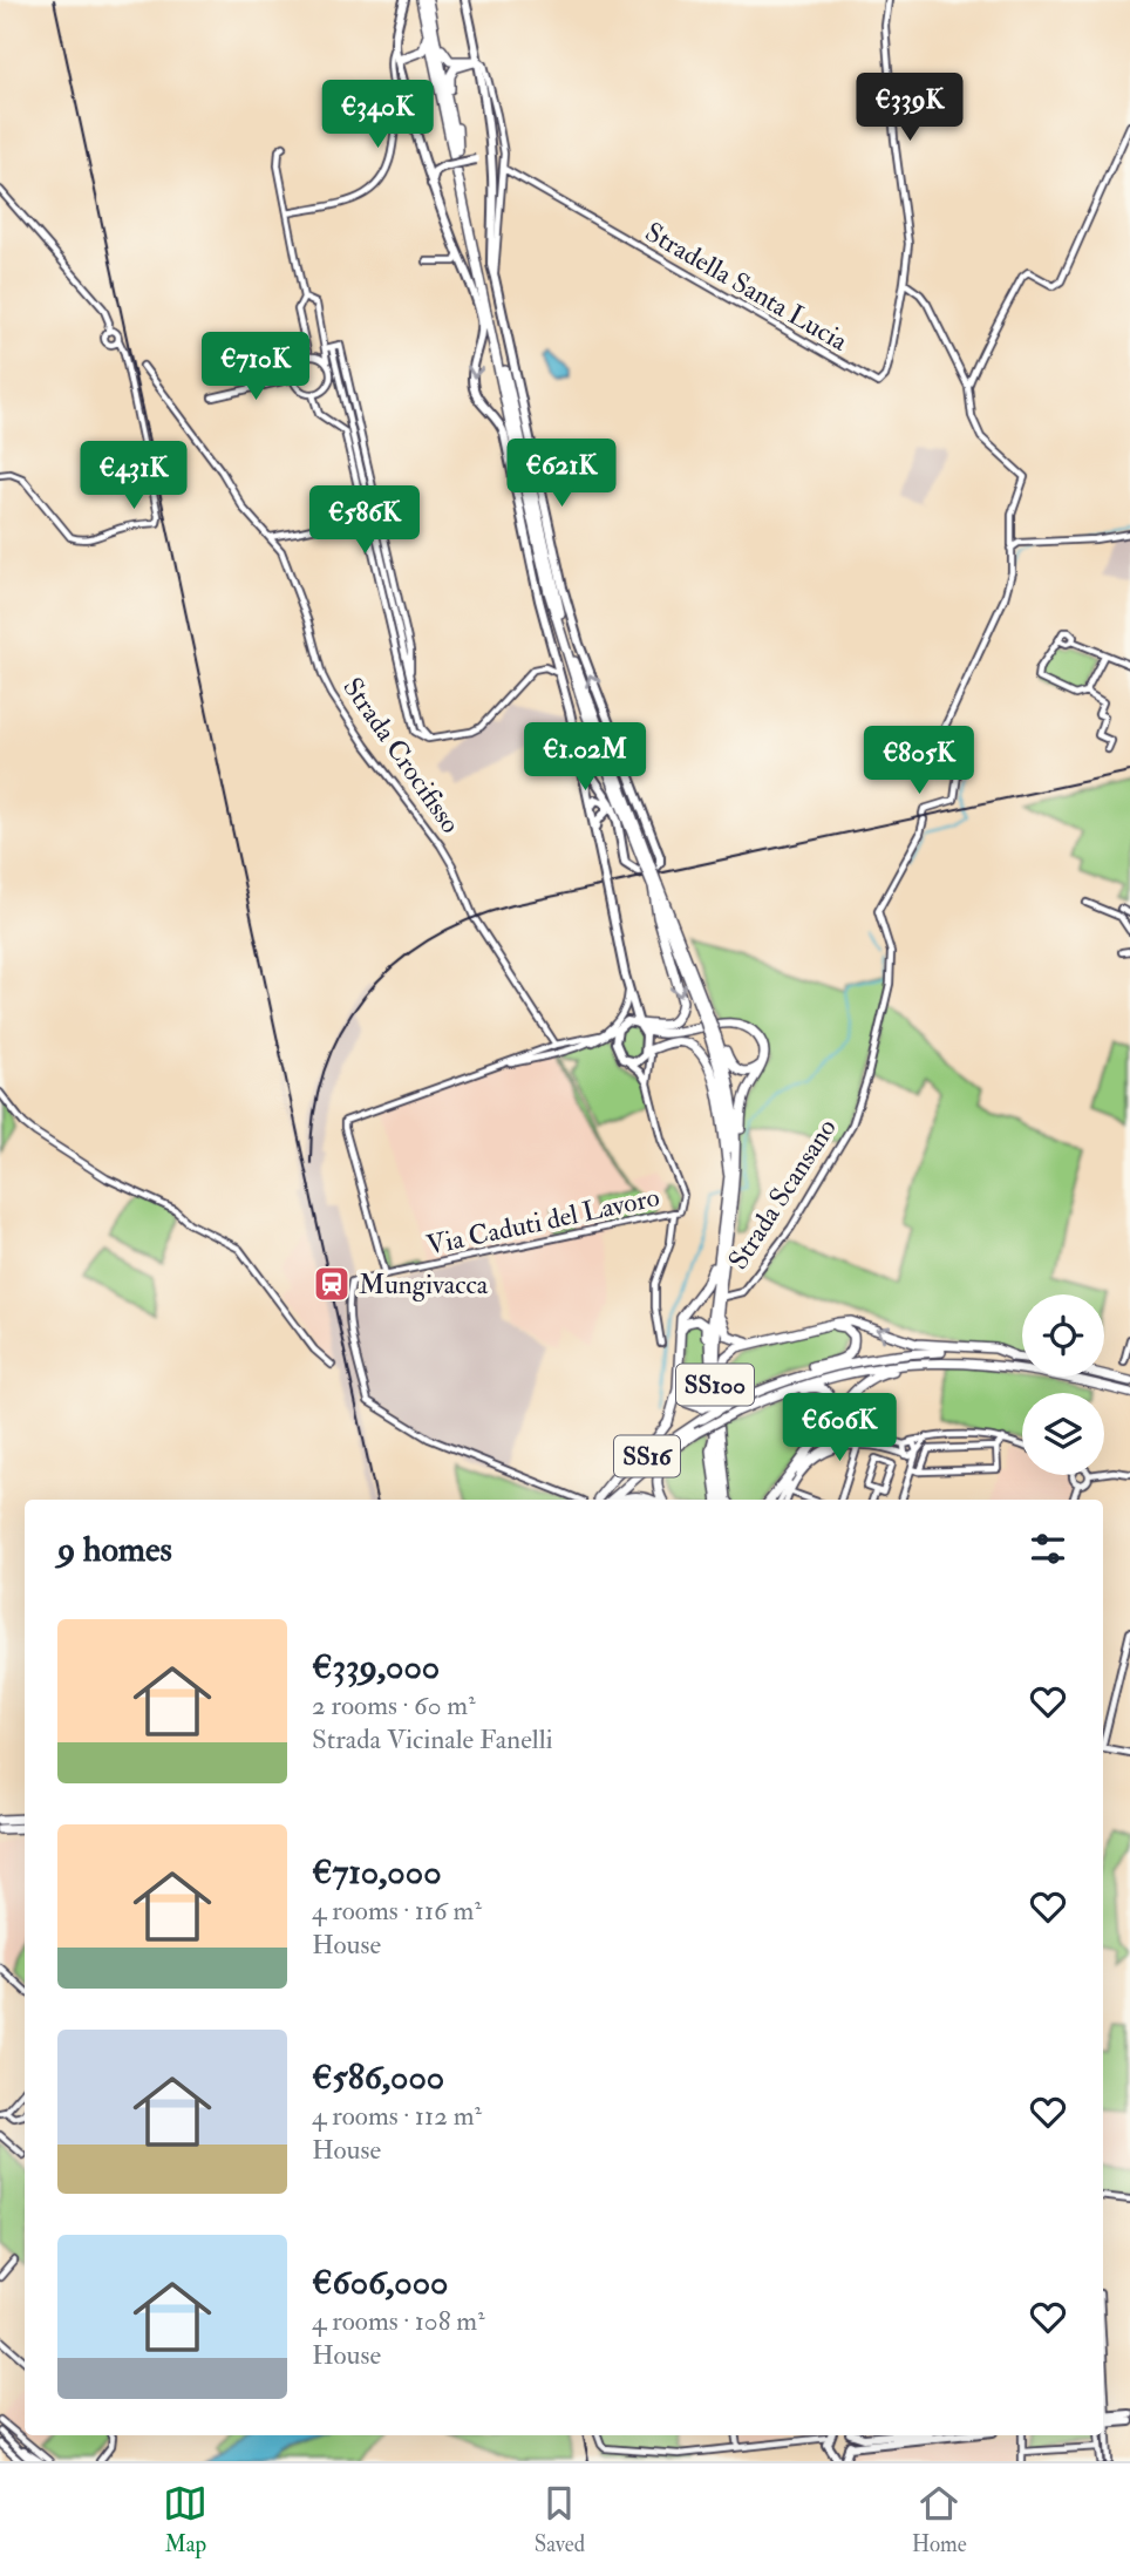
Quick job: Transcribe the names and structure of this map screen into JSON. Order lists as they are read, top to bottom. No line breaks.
{"streets":{"highway":["SS100","SS16"],"street":["Stradella Santa Lucia","Strada Crocifisso","Strada Scansano","Via Caduti del Lavoro"]},"crossings":[["Stradella Santa Lucia","Strada Scansano"],["SS100","SS16"]],"places":{"station":["Mungivacca"]},"page":{"price":["€339K","€340K","€710K","€621K","€431K","€586K","€1.02M","€805K","€606K"],"heading":"9 homes","list":[{"name":"€339,000","note":"2 rooms · 60 m² · Strada Vicinale Fanelli"},{"name":"€710,000","note":"4 rooms · 116 m² · House"},{"name":"€586,000","note":"4 rooms · 112 m² · House"},{"name":"€606,000","note":"4 rooms · 108 m² · House"}],"tabs":["Map","Saved","Home"]}}
